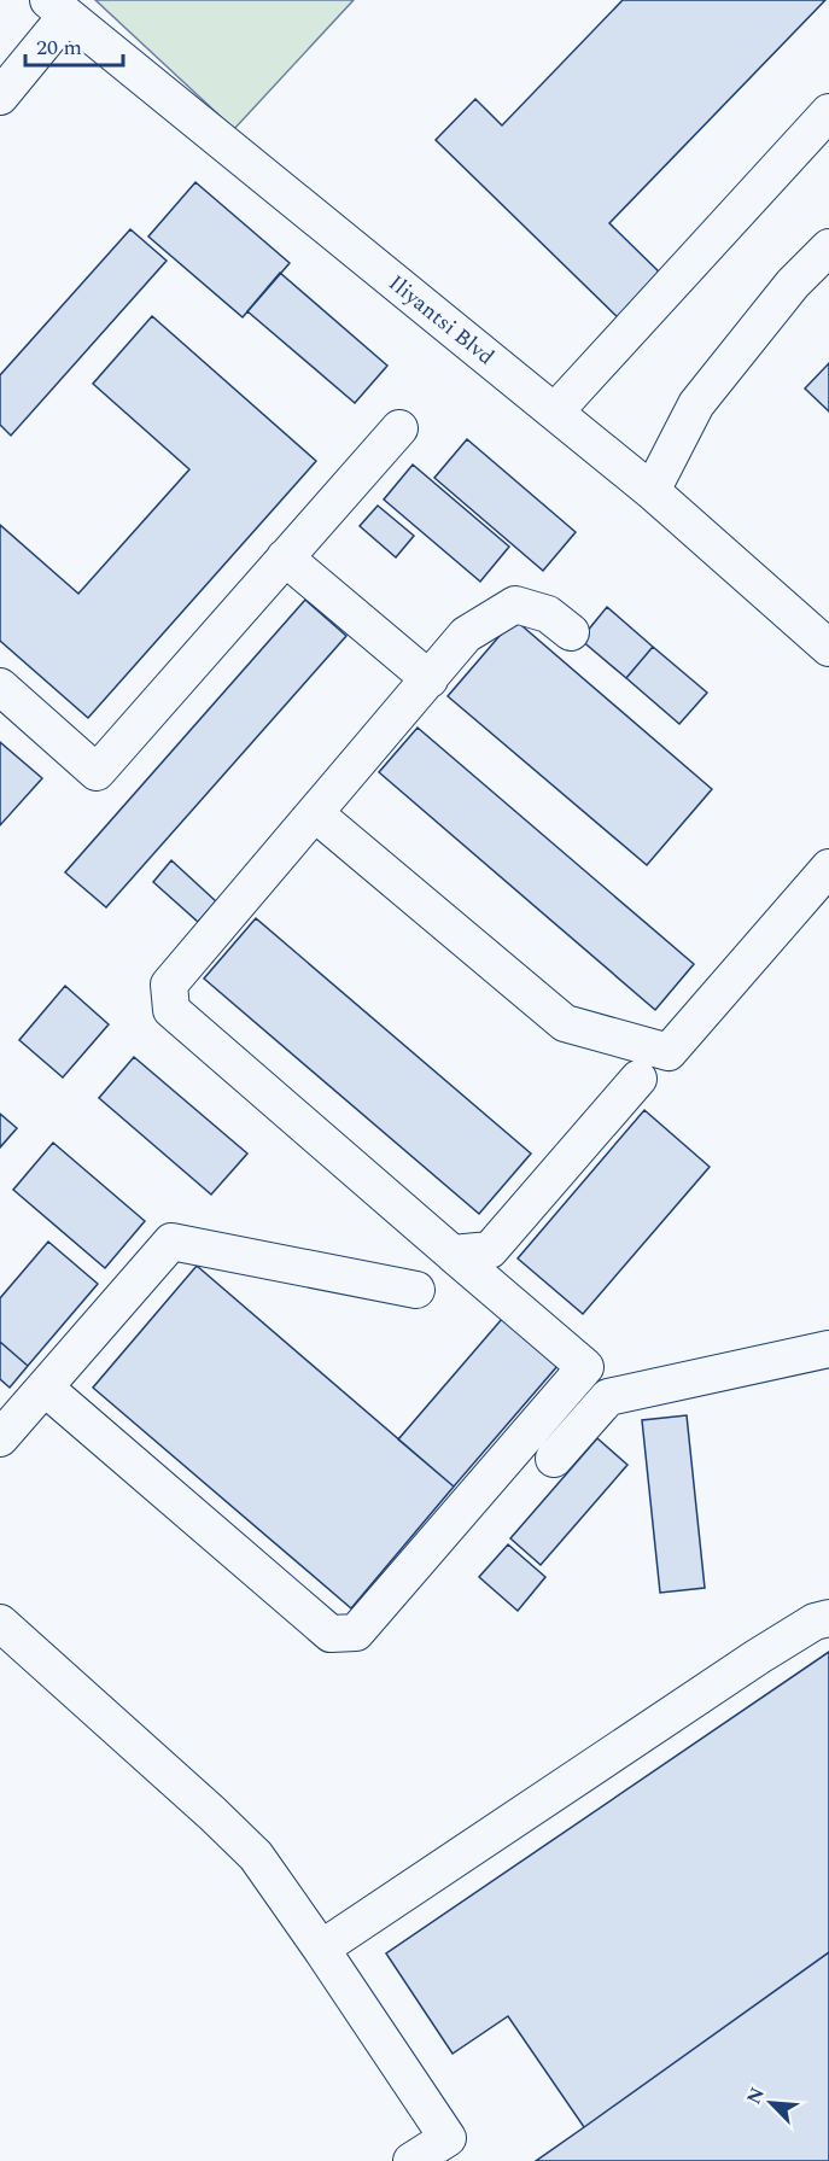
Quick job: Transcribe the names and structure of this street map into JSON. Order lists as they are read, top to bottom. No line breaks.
{"streets":{"street":["Iliyantsi Blvd"]},"scale_bar":"20 m","north":"top left"}
